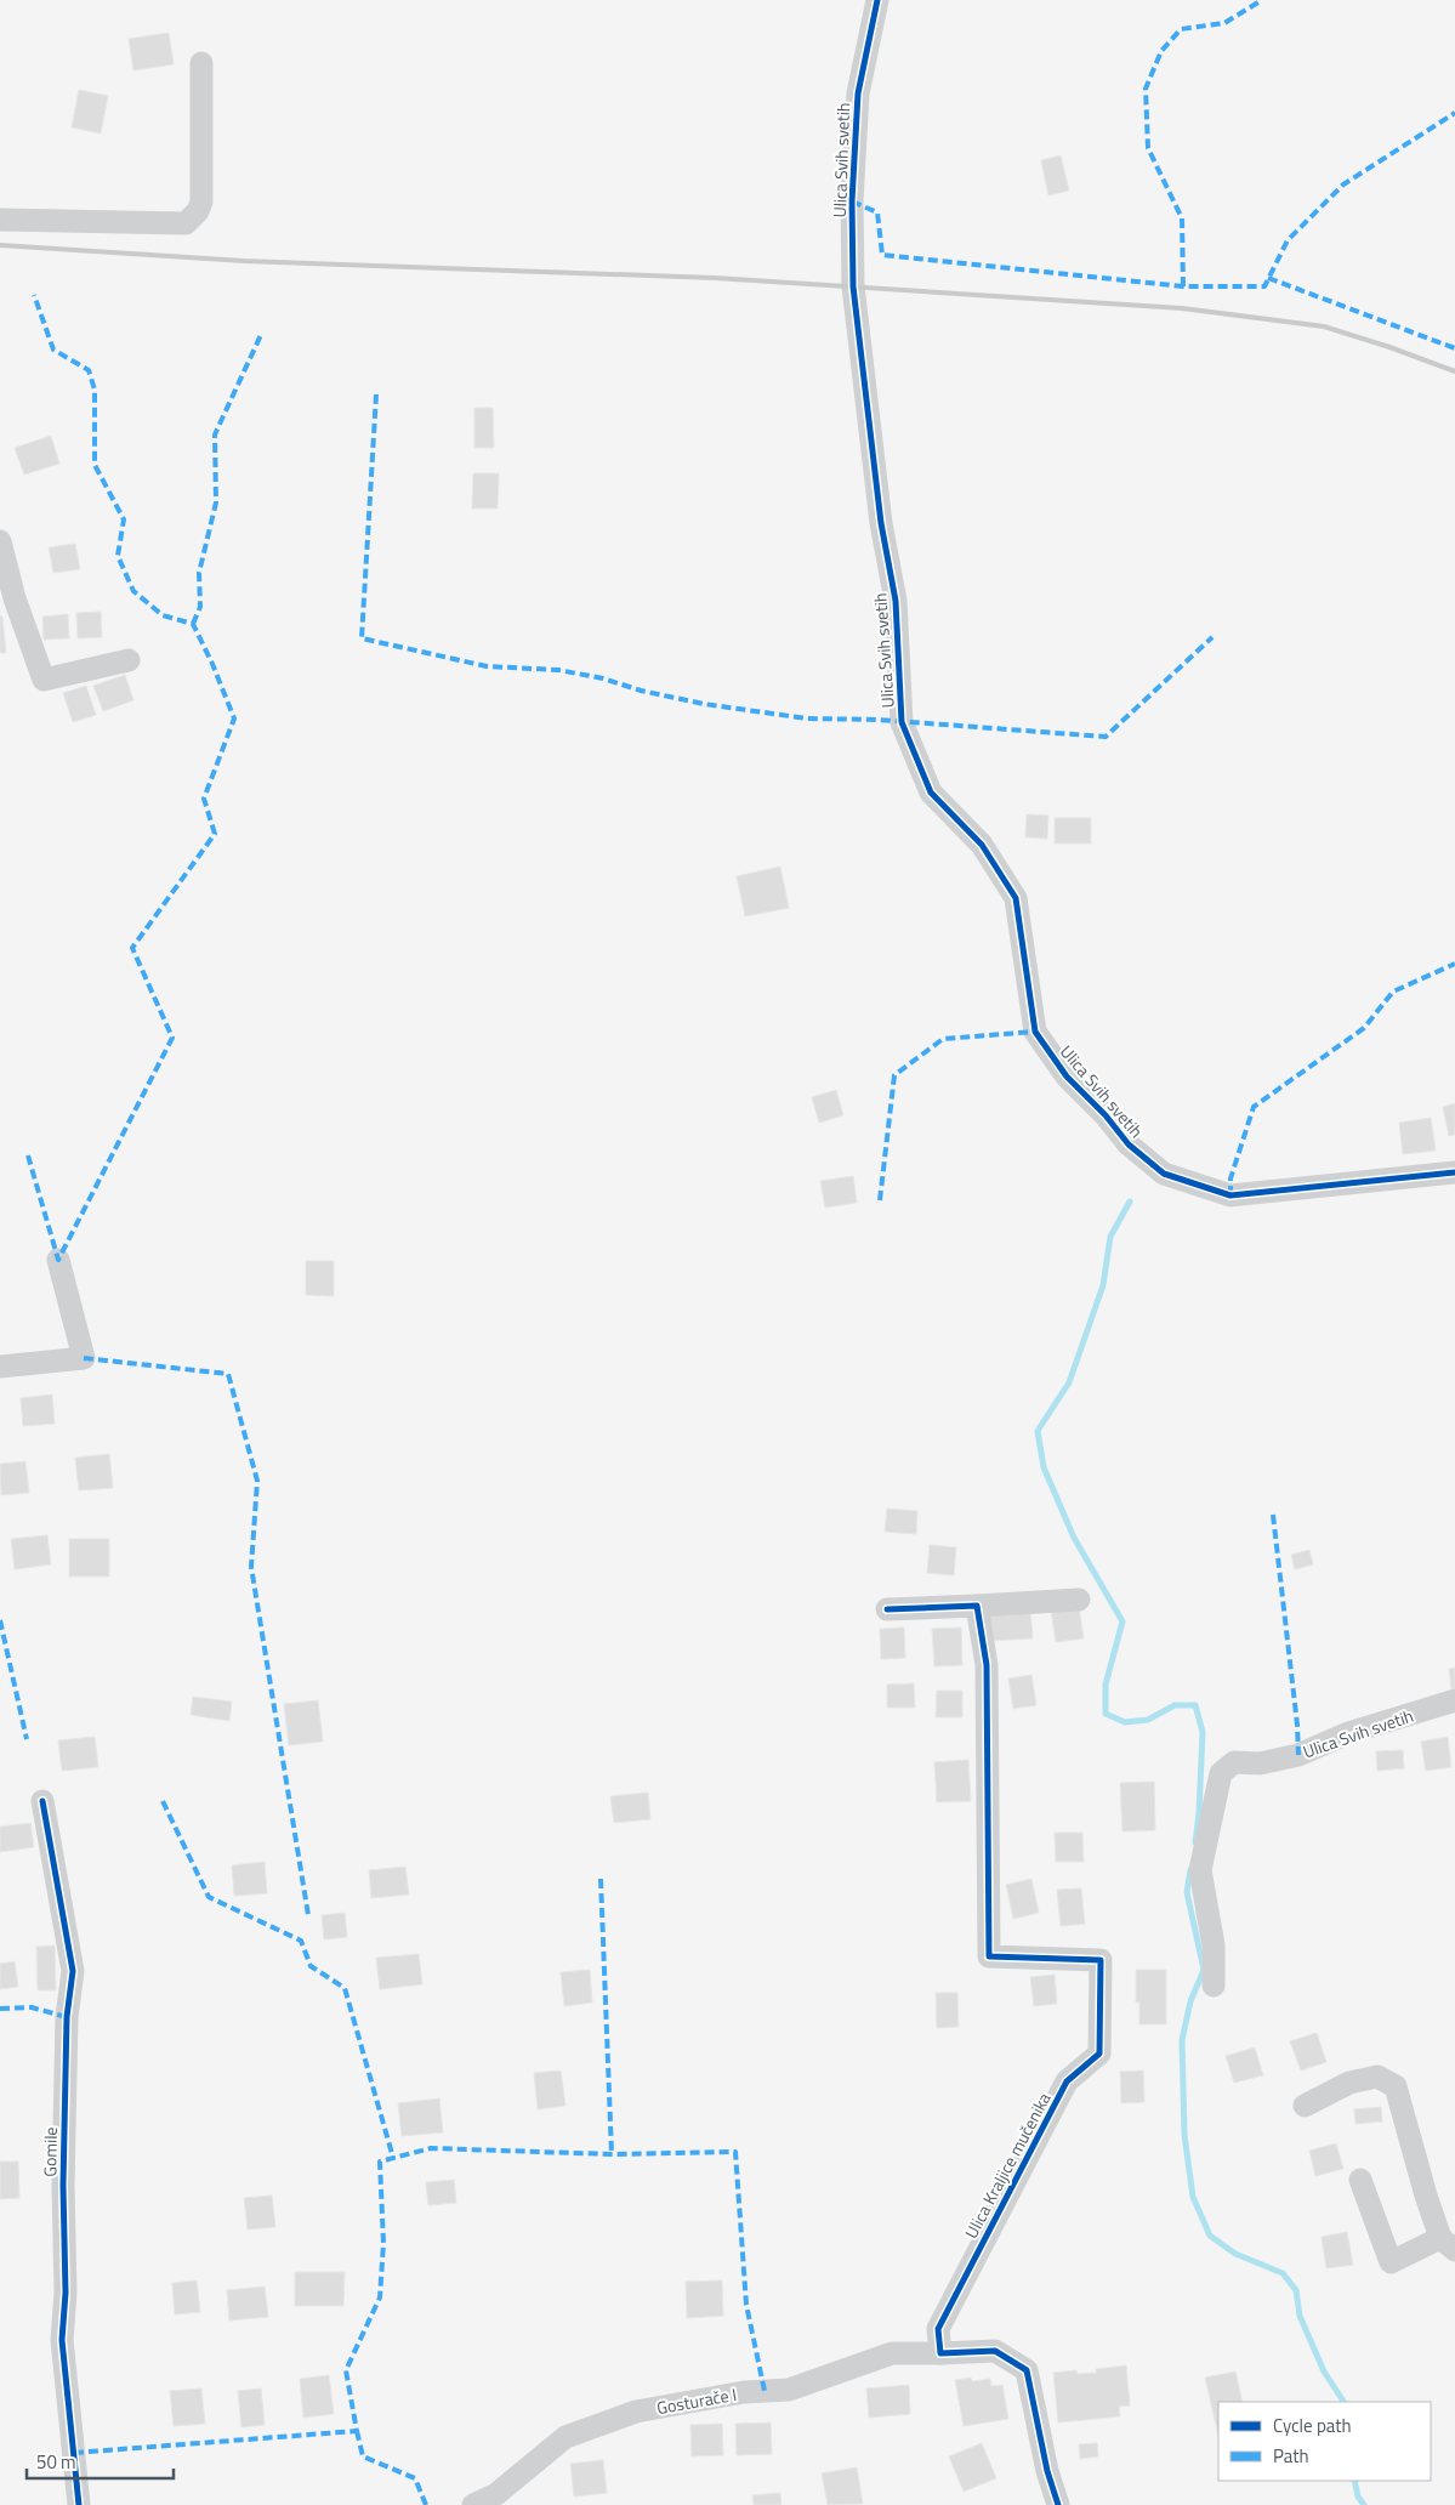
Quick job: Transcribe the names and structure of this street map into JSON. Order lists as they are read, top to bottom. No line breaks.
{"streets":{"street":["Ulica Svih svetih","Gomile","Ulica Kraljice mučenika","Gosturače I"]},"crossings":[["Ulica Kraljice mučenika","Gosturače I"]],"legend":["Cycle path","Path"],"scale_bar":"50 m"}
